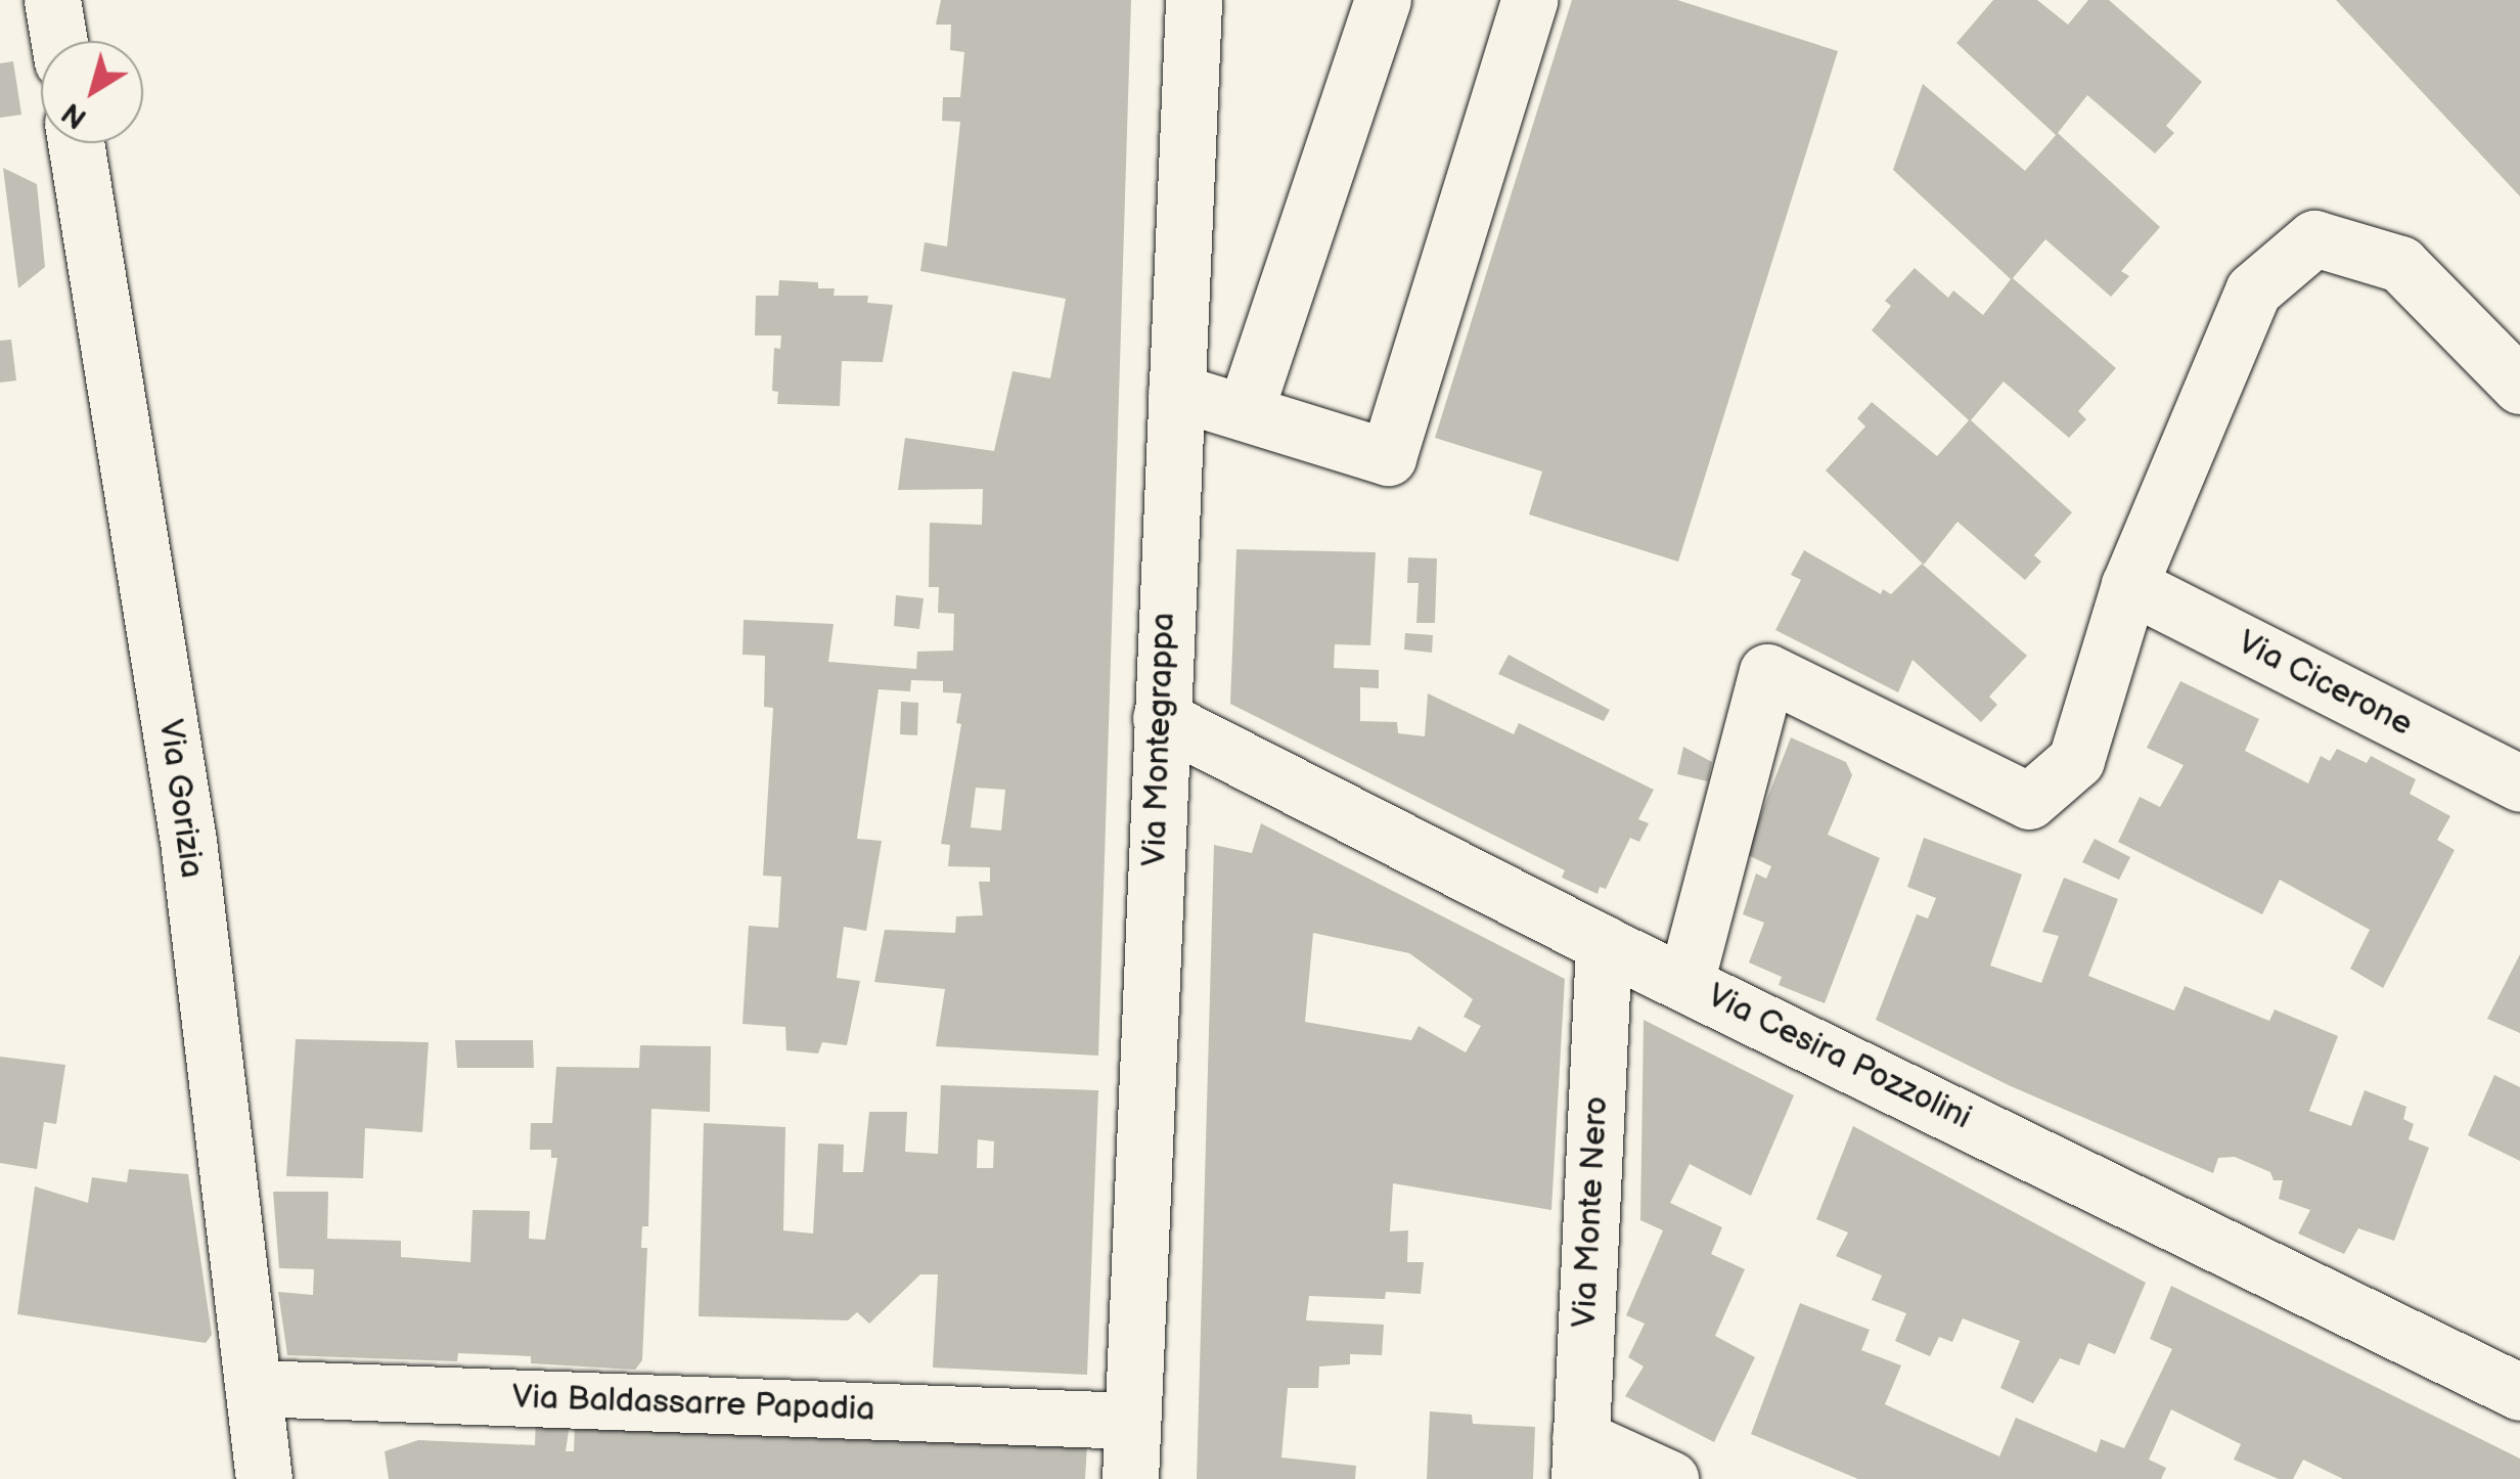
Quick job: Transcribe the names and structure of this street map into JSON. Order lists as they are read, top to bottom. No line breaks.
{"streets":{"street":["Via Cicerone","Via Montegrappa","Via Gorizia","Via Cesira Pozzolini","Via Monte Nero","Via Baldassarre Papadia"]},"crossings":[["Via Montegrappa","Via Cesira Pozzolini"],["Via Montegrappa","Via Baldassarre Papadia"],["Via Gorizia","Via Baldassarre Papadia"],["Via Cesira Pozzolini","Via Monte Nero"]],"north":"bottom left"}
